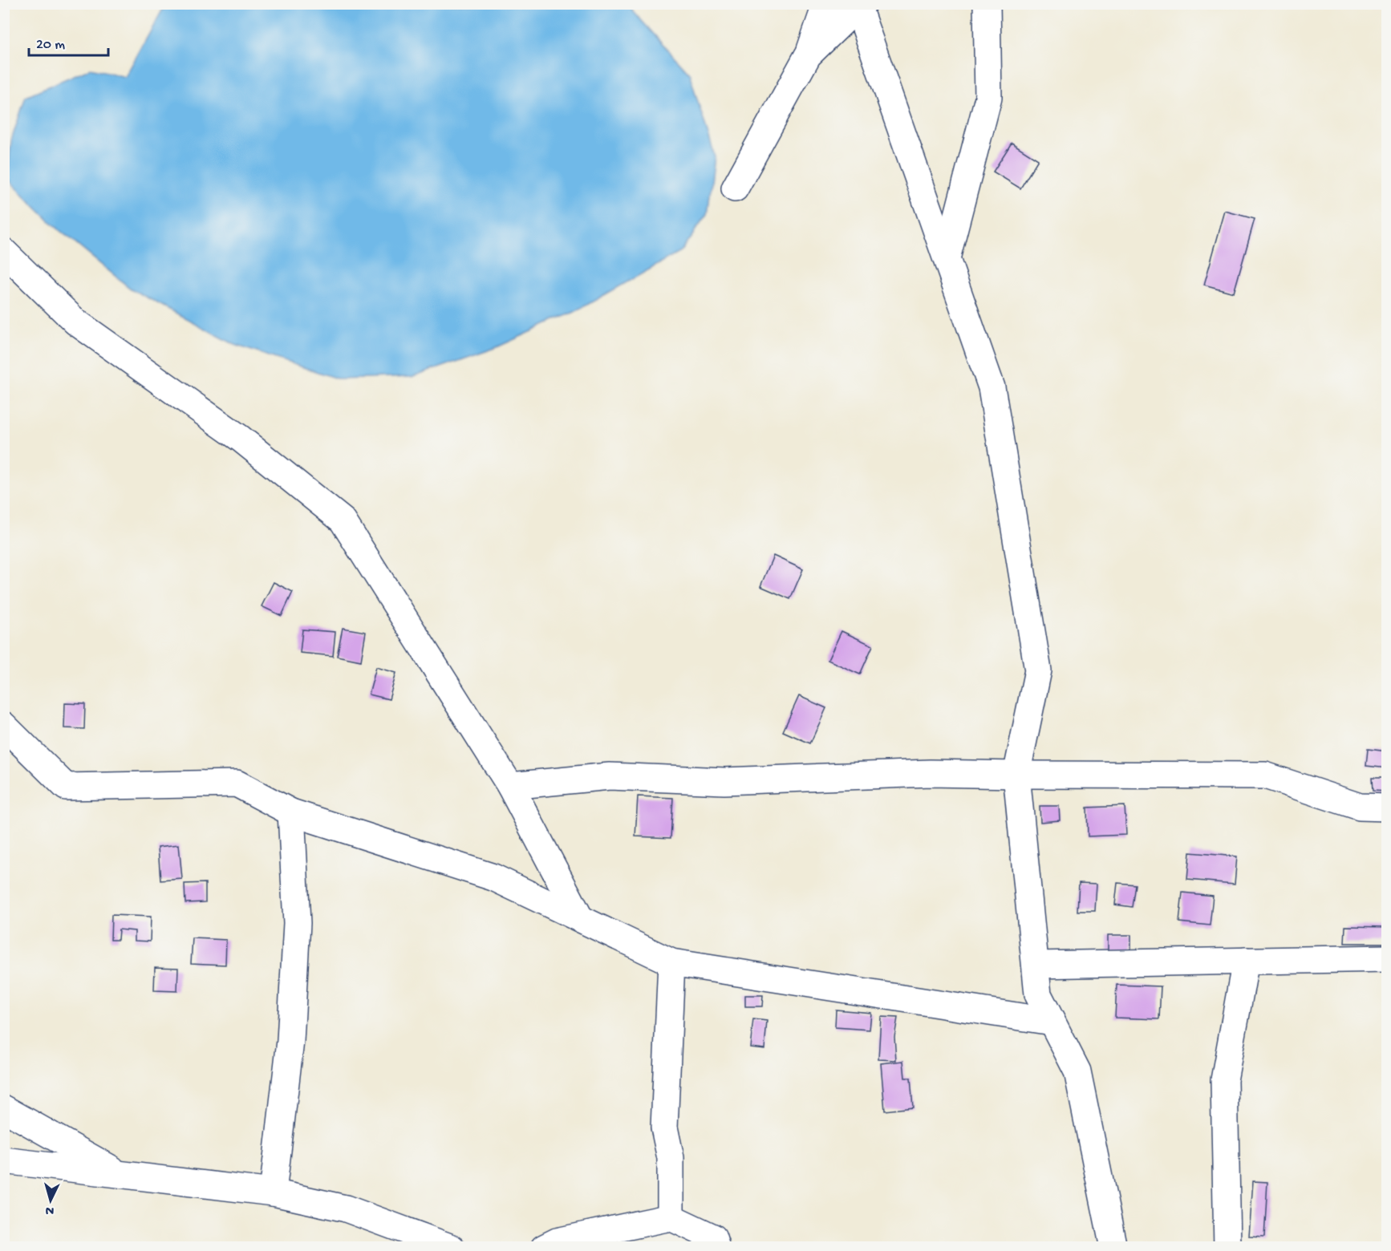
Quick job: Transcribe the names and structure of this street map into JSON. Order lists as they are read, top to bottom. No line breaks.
{"scale_bar":"20 m","north":"bottom"}
